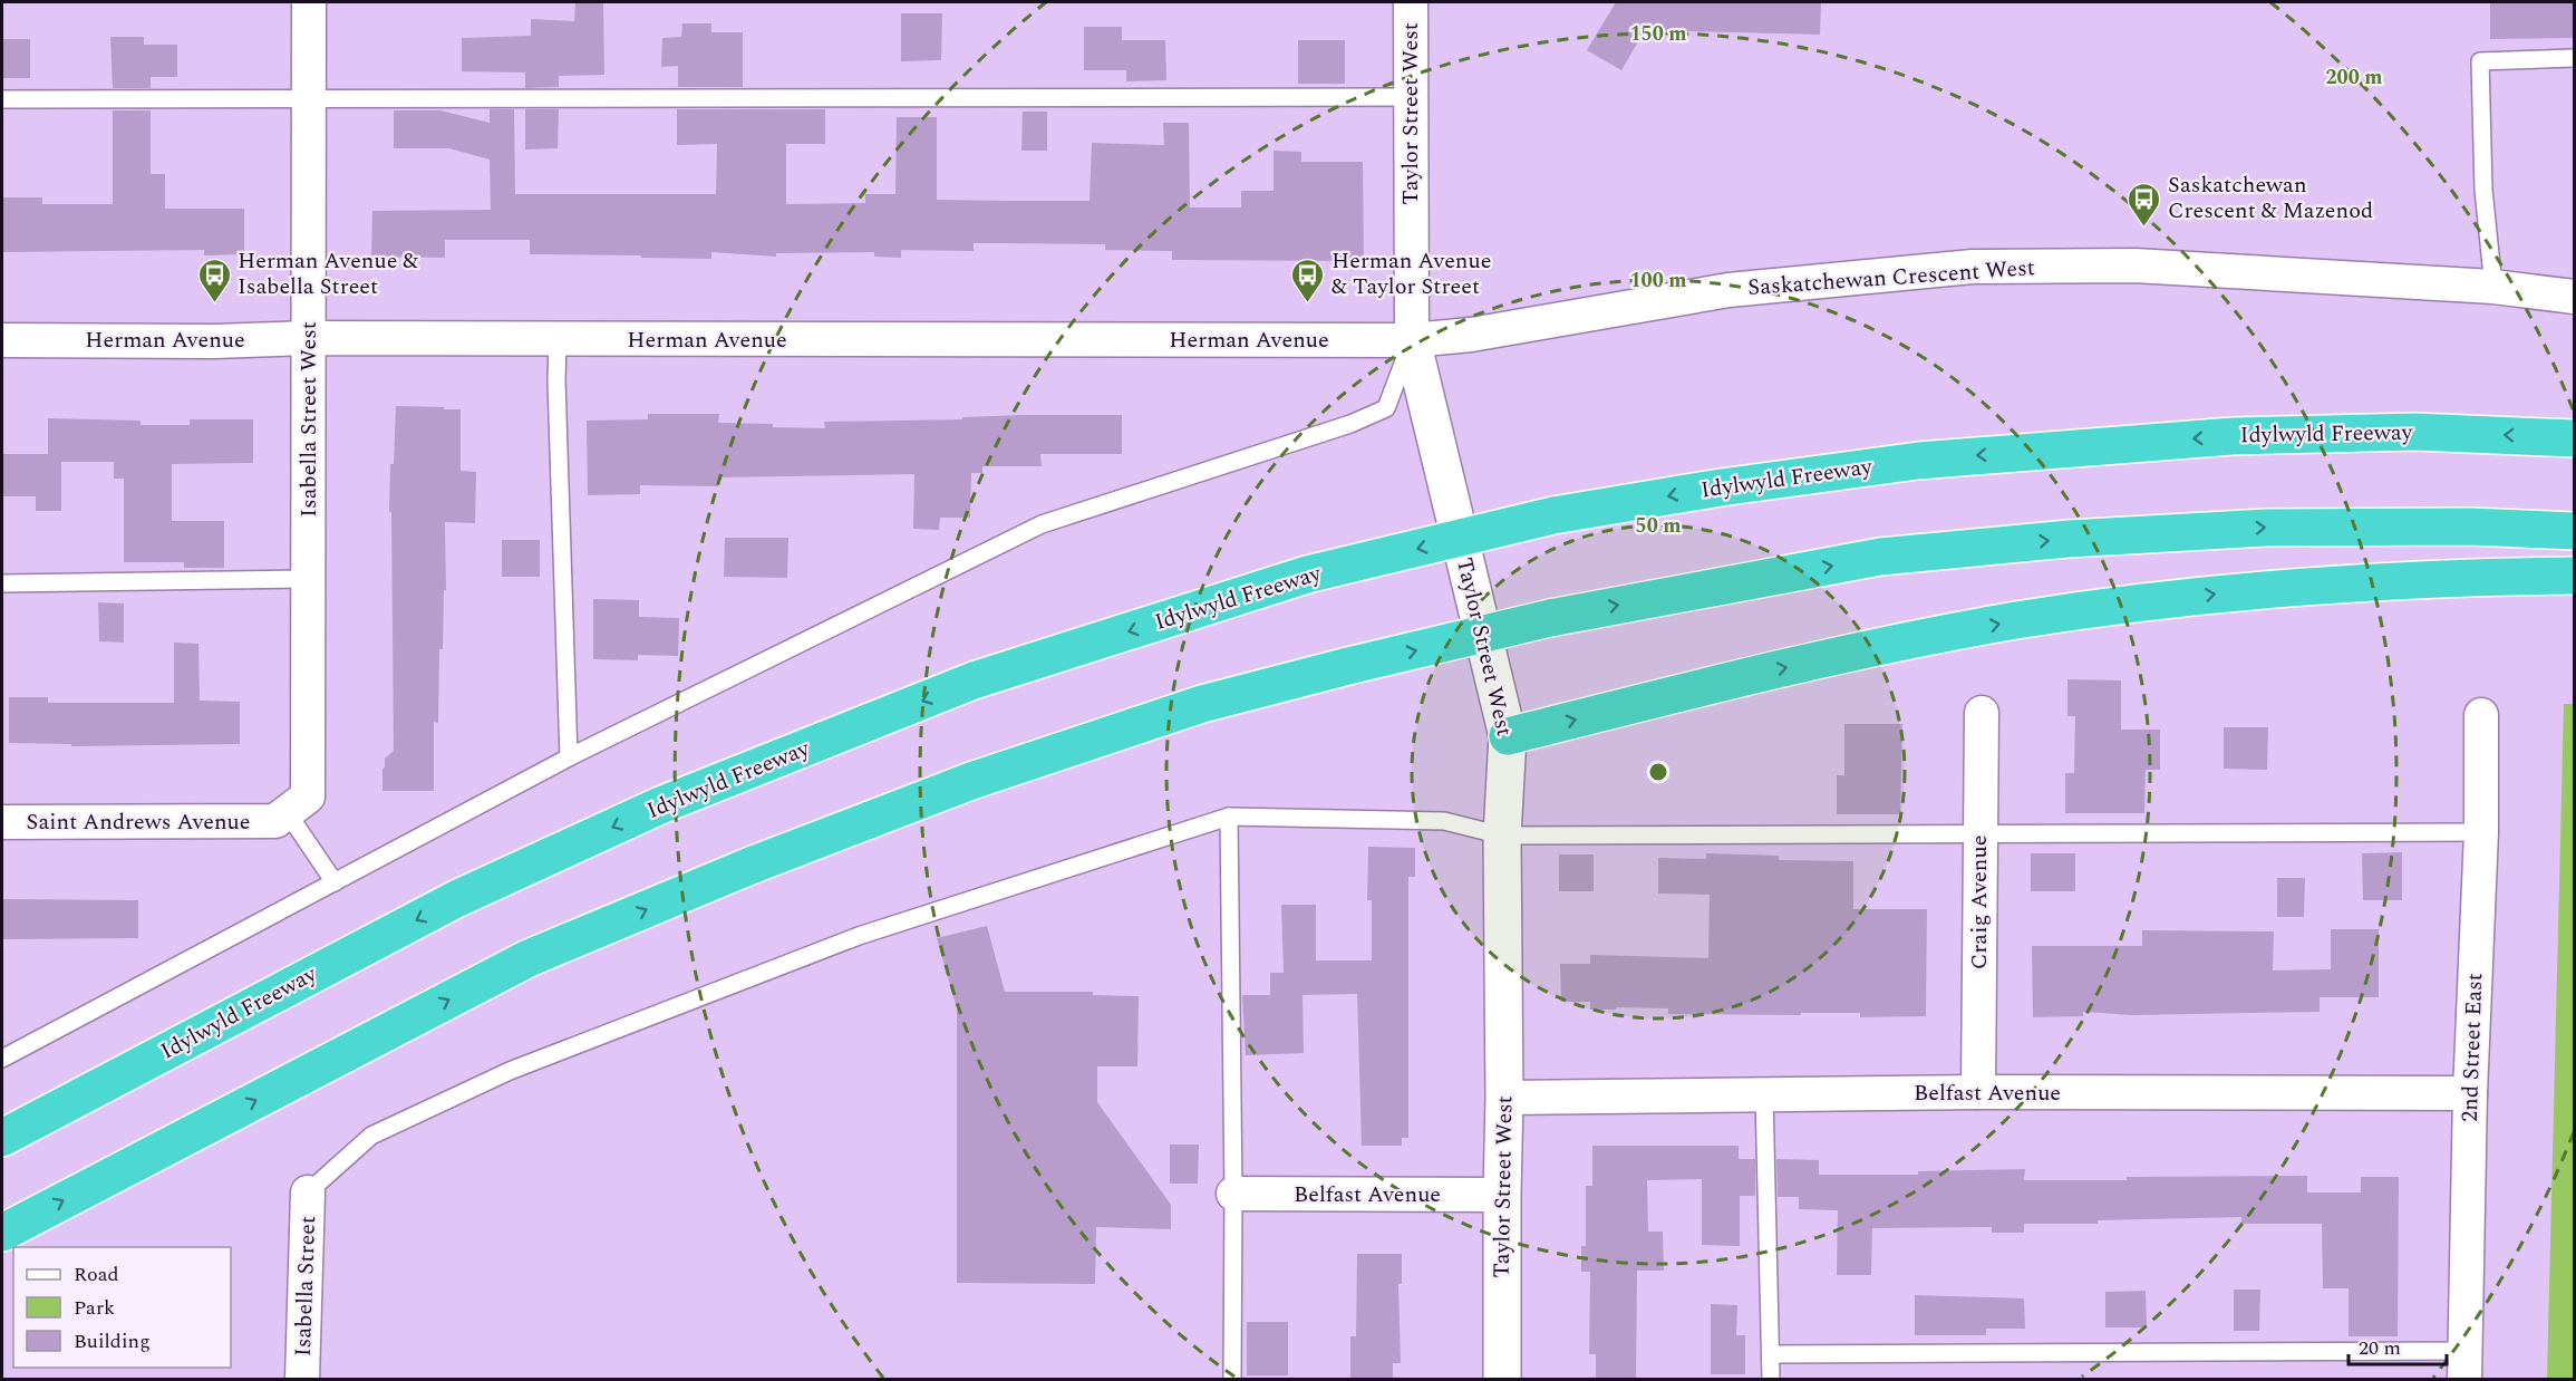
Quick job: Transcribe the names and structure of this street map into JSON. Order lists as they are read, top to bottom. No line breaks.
{"streets":{"highway":["Idylwyld Freeway"],"street":["Taylor Street West","Saskatchewan Crescent West","Herman Avenue","Isabella Street West","Saint Andrews Avenue","Craig Avenue","2nd Street East","Belfast Avenue","Isabella Street"]},"crossings":[["Taylor Street West","Saskatchewan Crescent West"],["Taylor Street West","Herman Avenue"],["Taylor Street West","Belfast Avenue"],["Saskatchewan Crescent West","Herman Avenue"],["Herman Avenue","Isabella Street West"],["Isabella Street West","Saint Andrews Avenue"],["Craig Avenue","Belfast Avenue"],["2nd Street East","Belfast Avenue"]],"places":{"bus stop":["Saskatchewan Crescent & Mazenod","Herman Avenue & Isabella Street","Herman Avenue & Taylor Street"]},"legend":["Road","Park","Building"],"scale_bar":"20 m","rings":["150 m","200 m","100 m","50 m"]}
